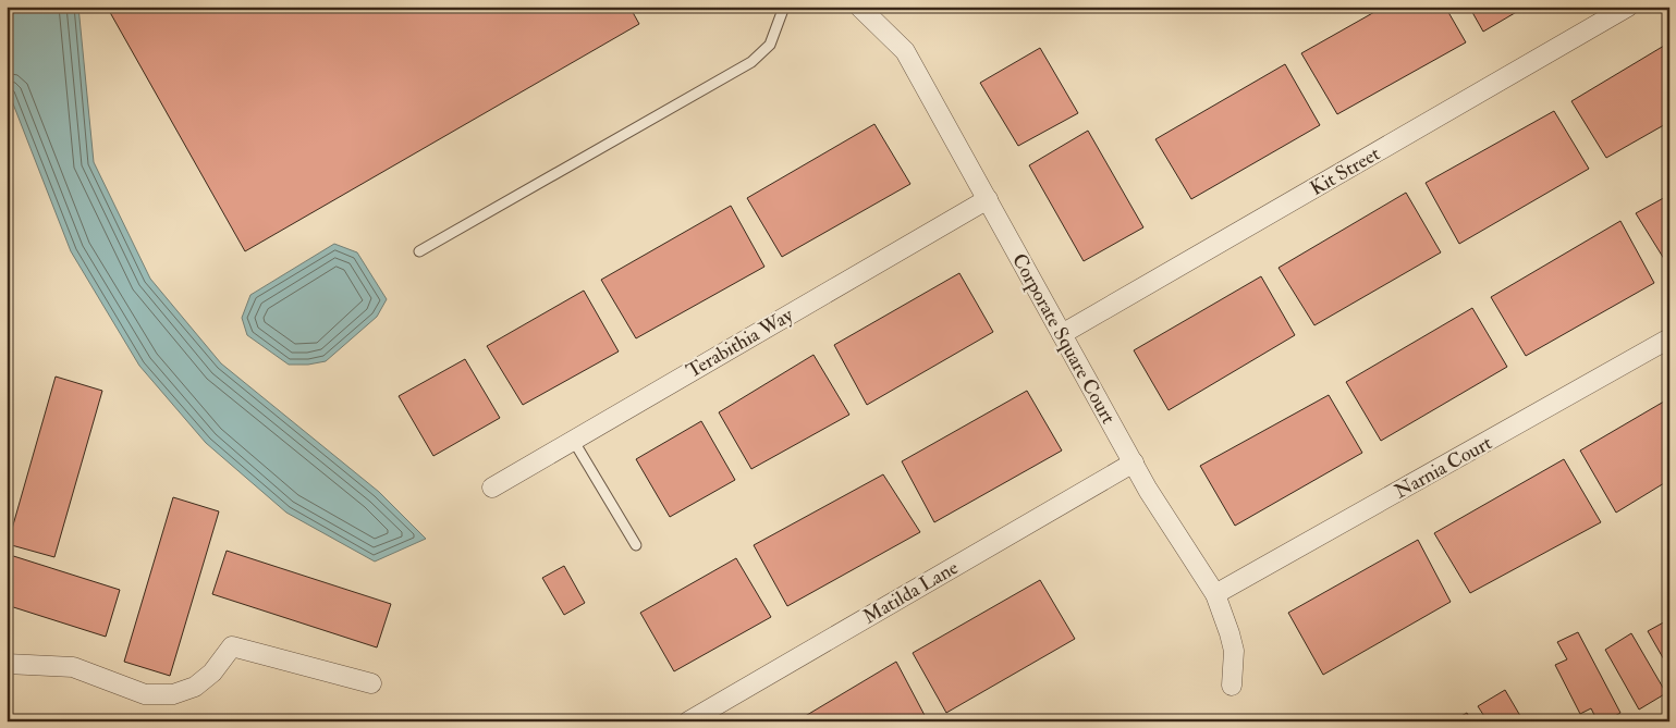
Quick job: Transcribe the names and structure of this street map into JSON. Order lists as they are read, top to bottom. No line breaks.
{"streets":{"street":["Kit Street","Corporate Square Court","Terabithia Way","Narnia Court","Matilda Lane"]},"crossings":[["Kit Street","Corporate Square Court"],["Corporate Square Court","Terabithia Way"],["Corporate Square Court","Narnia Court"],["Corporate Square Court","Matilda Lane"]]}
